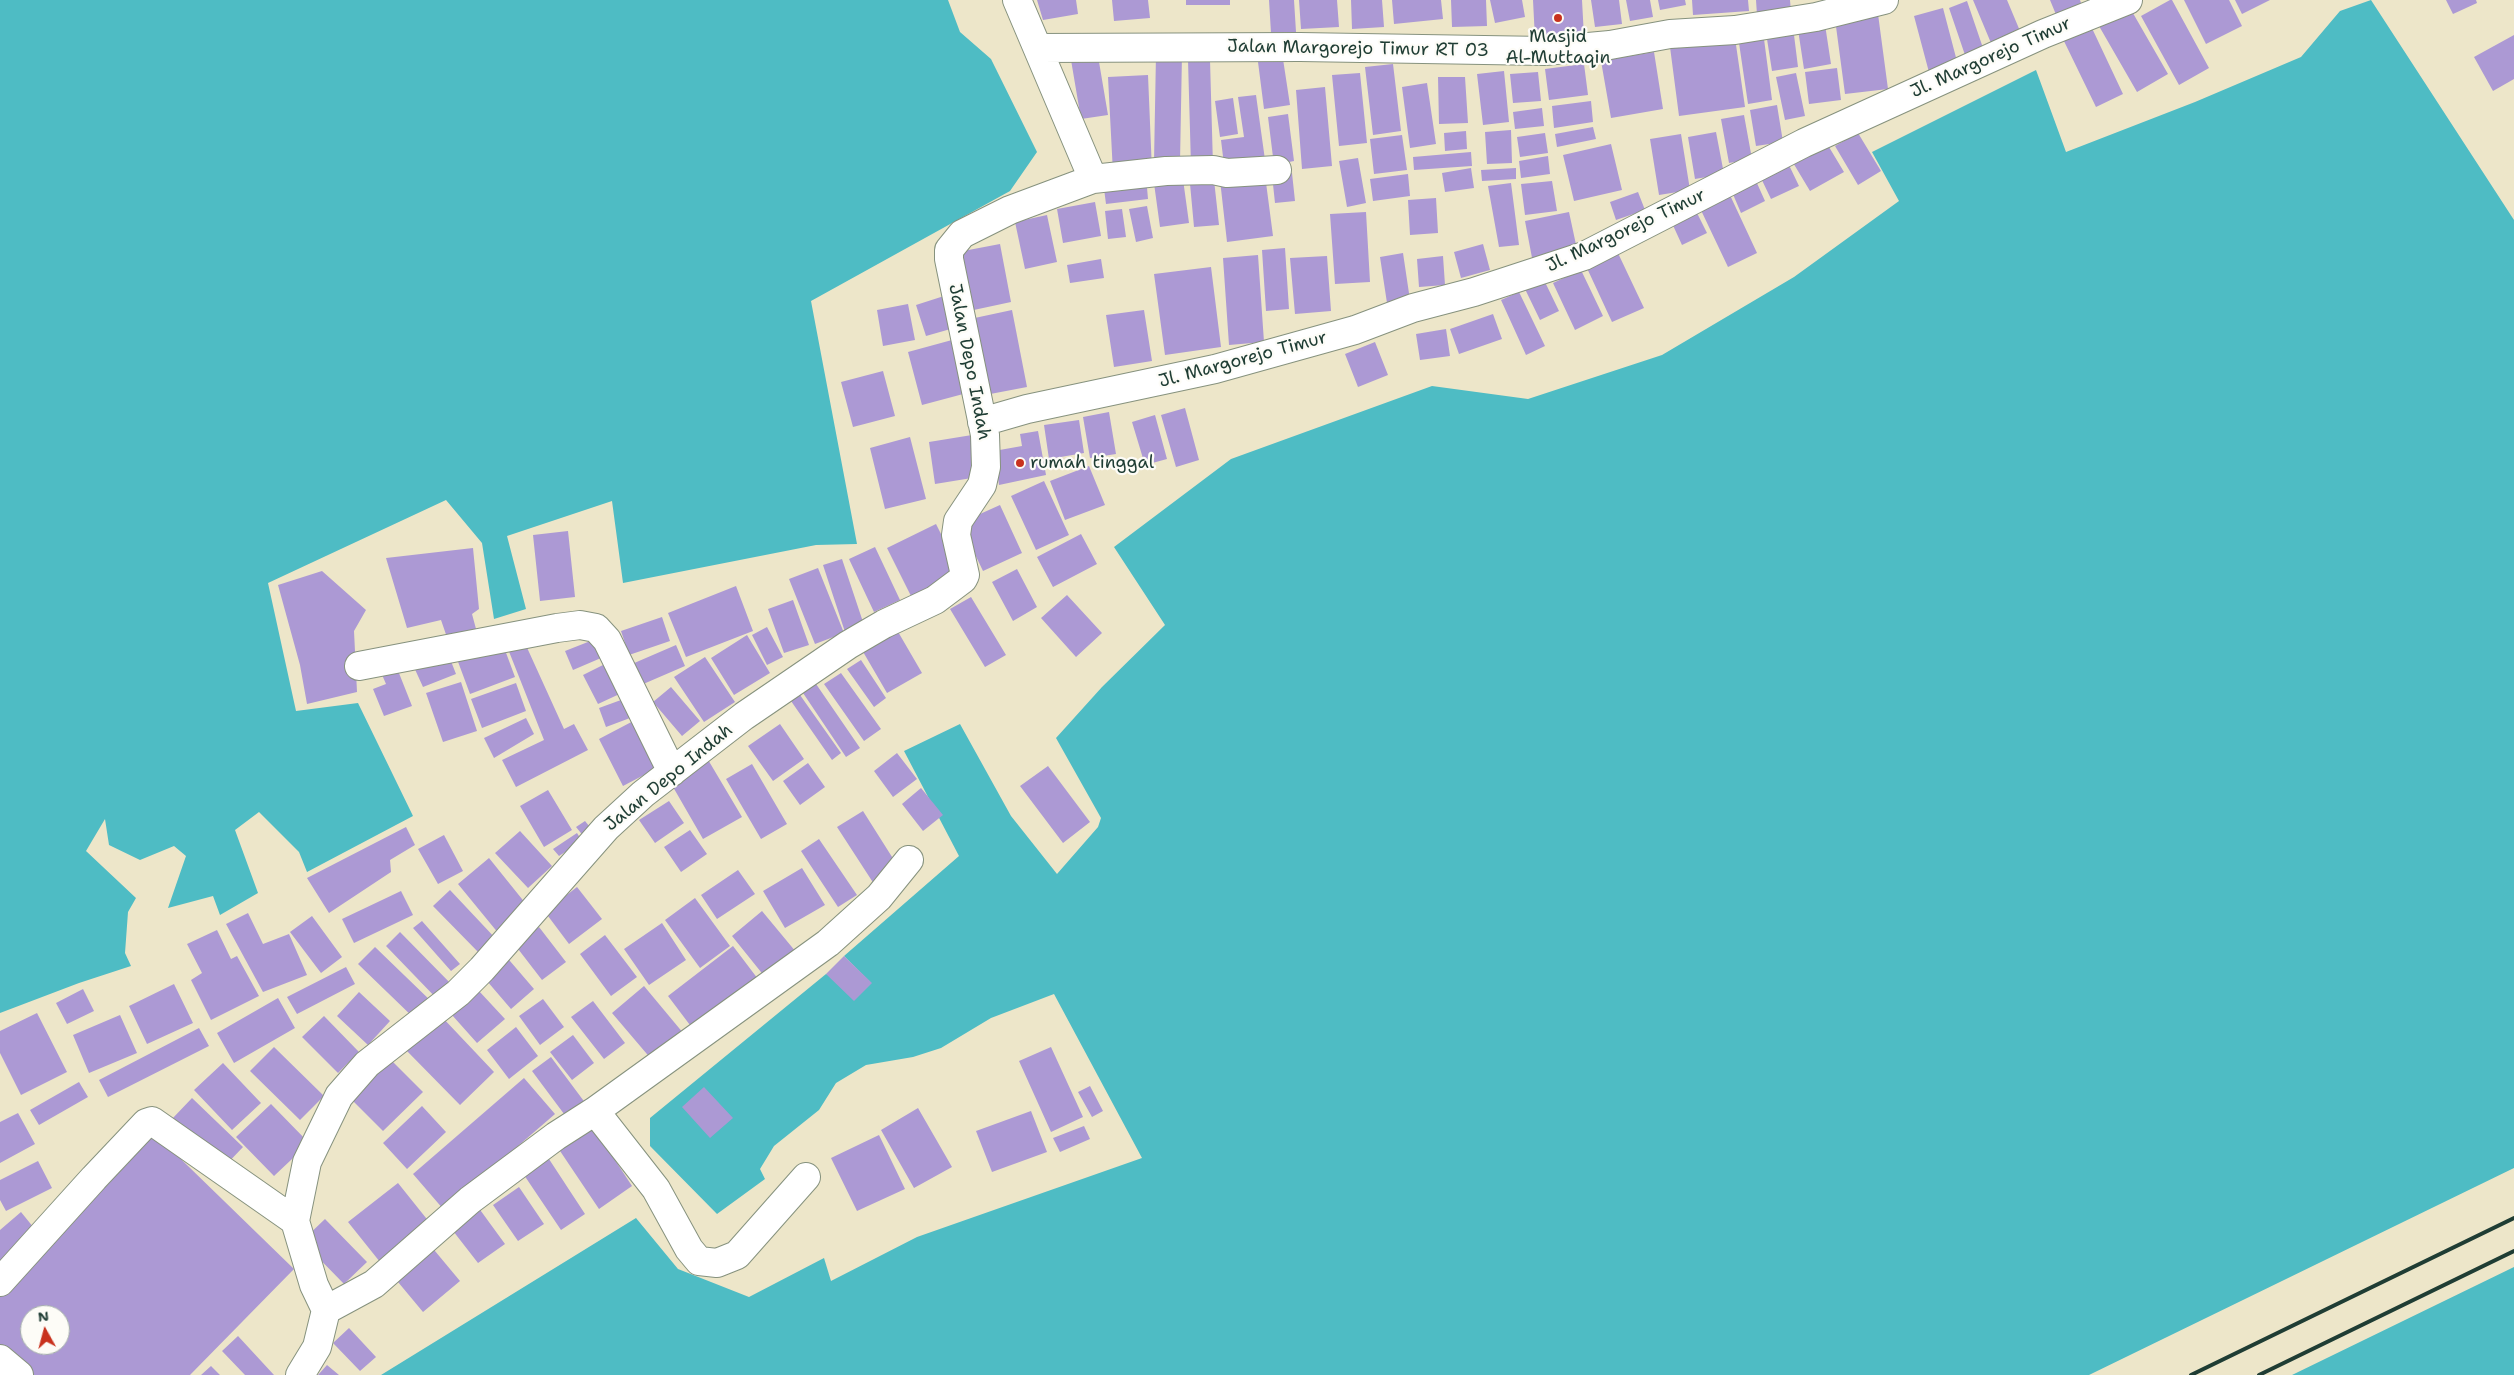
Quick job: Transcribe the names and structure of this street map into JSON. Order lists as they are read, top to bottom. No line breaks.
{"streets":{"street":["Jalan Margorejo Timur RT 03","Jl. Margorejo Timur","Jalan Depo Indah"]},"crossings":[["Jl. Margorejo Timur","Jalan Depo Indah"]],"places":["Masjid Al-Muttaqin","rumah tinggal"],"north":"top"}
